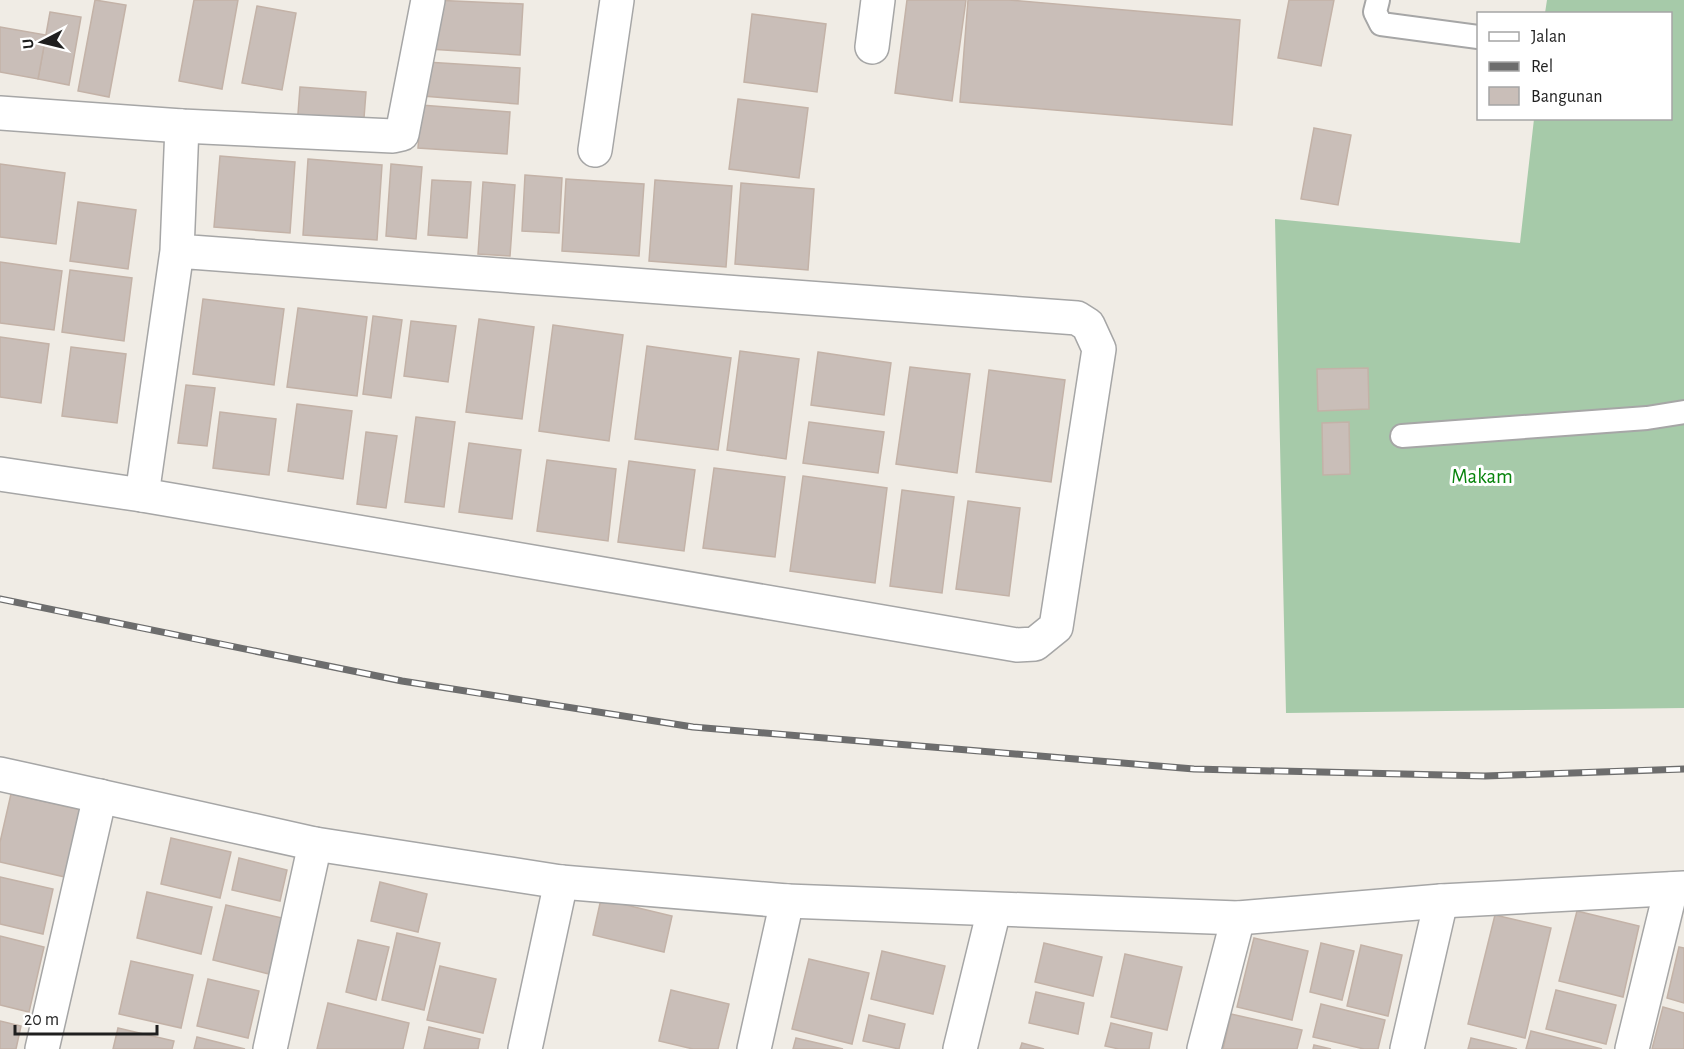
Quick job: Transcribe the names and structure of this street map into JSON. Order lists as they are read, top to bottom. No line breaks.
{"parks":["Makam"],"legend":["Jalan","Rel","Bangunan"],"scale_bar":"20 m","north":"left"}
